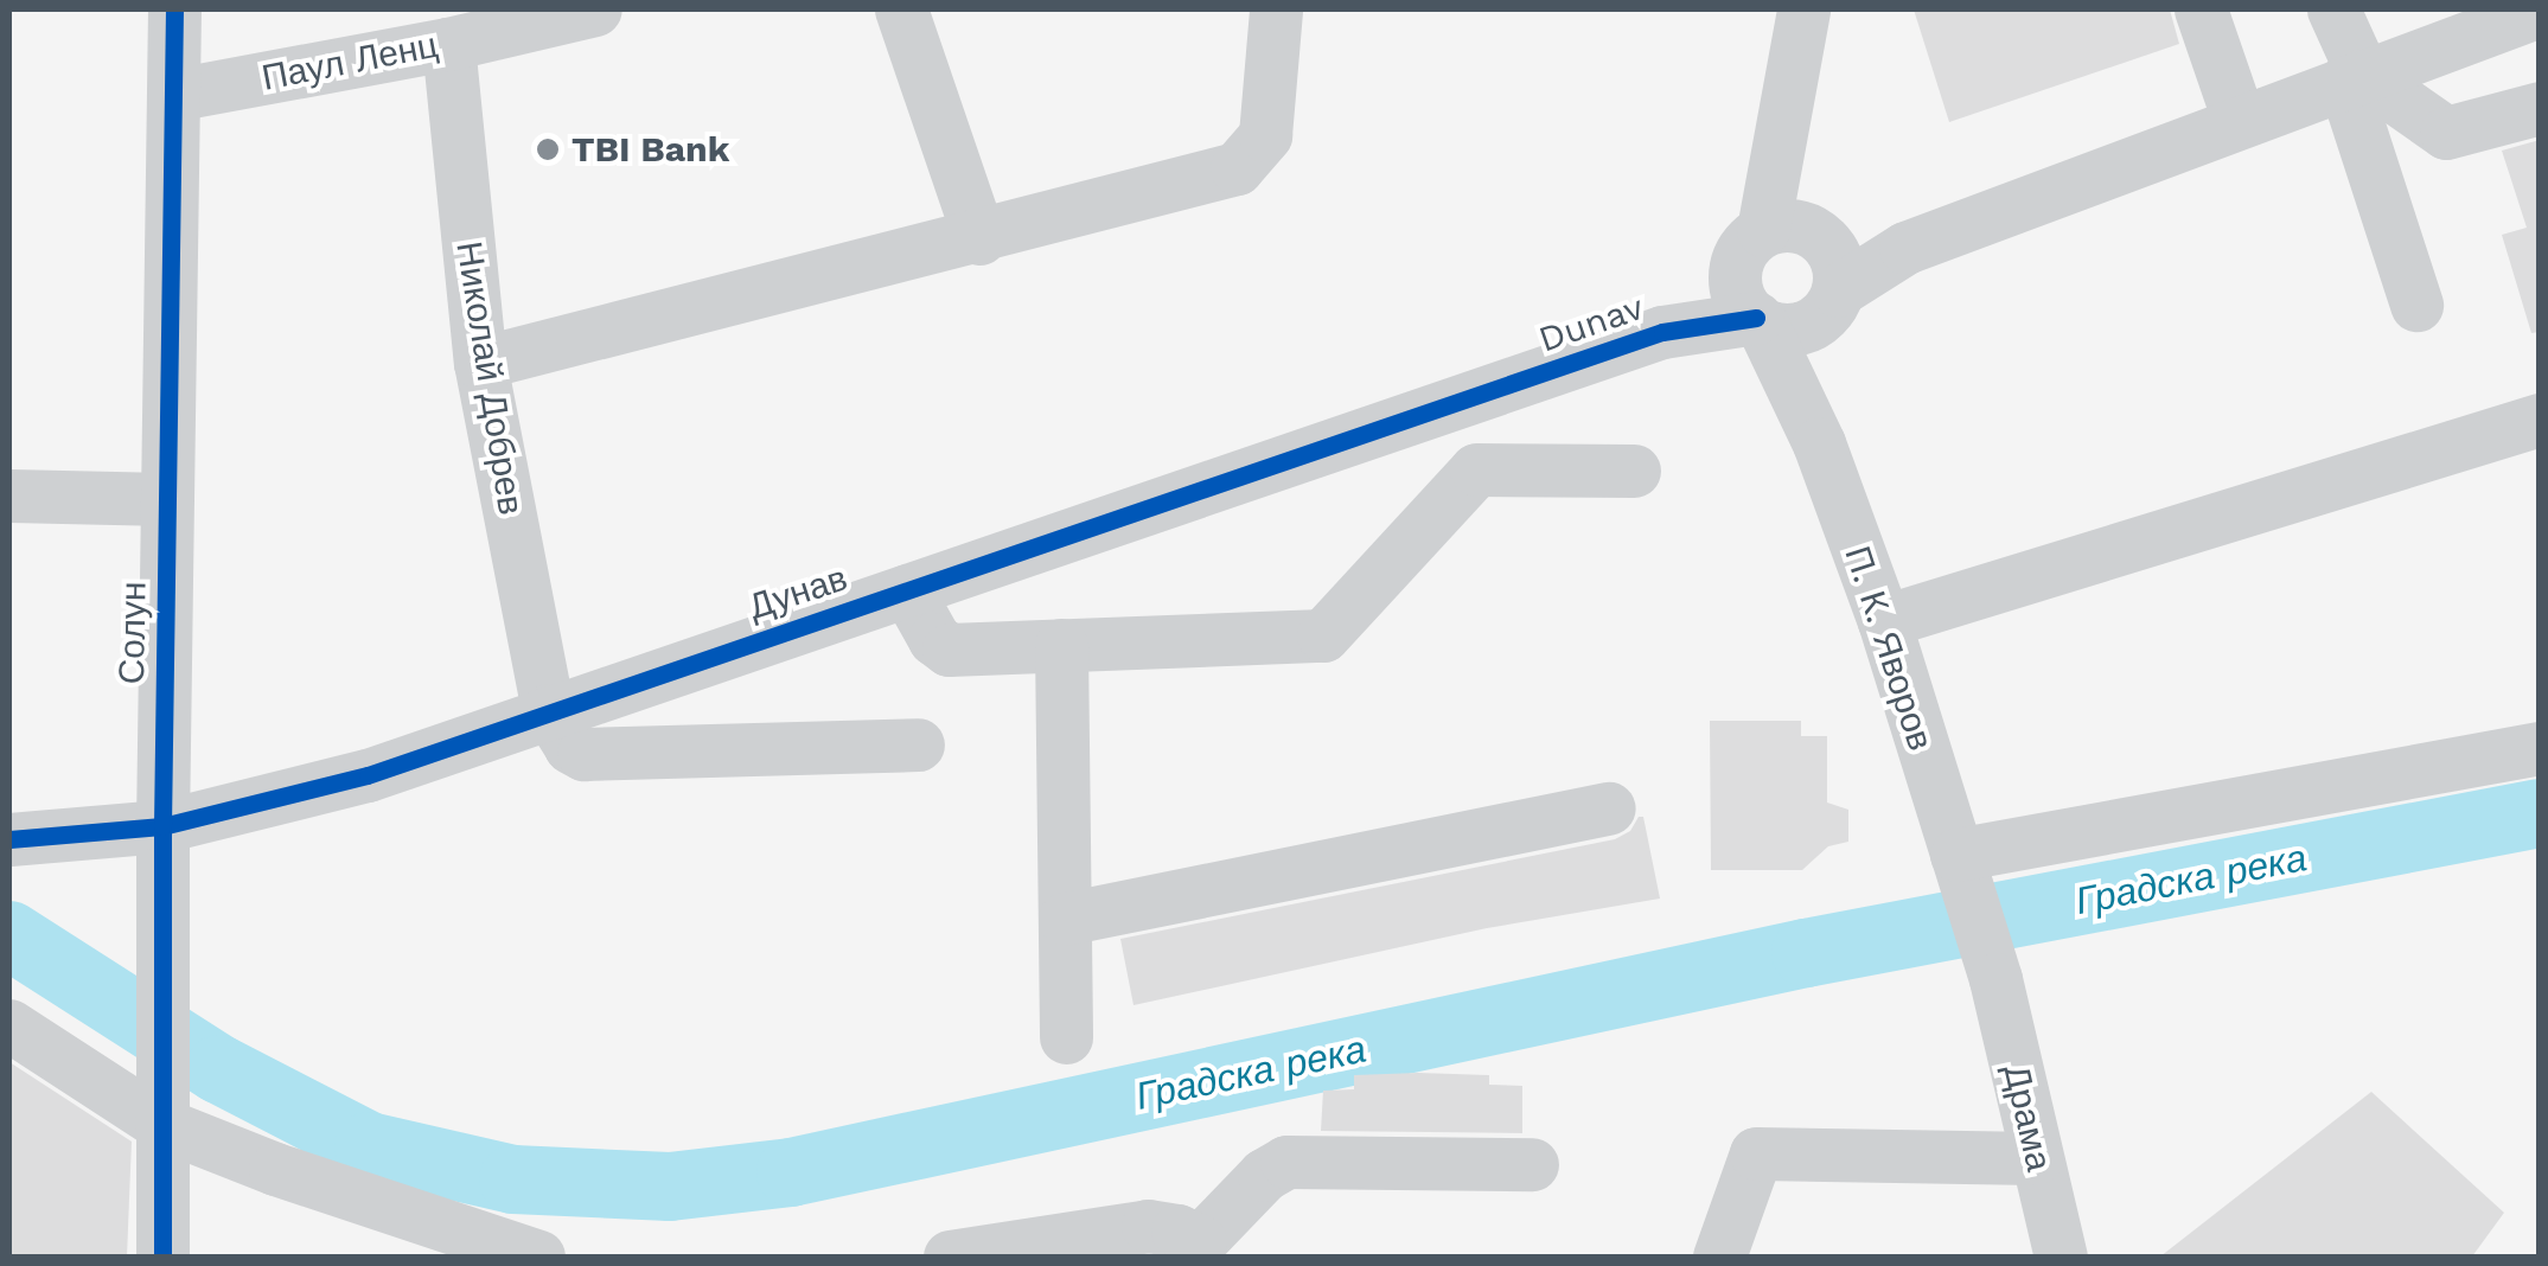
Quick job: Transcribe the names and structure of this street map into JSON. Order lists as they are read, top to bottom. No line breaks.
{"streets":{"street":["Паул Ленц","Dunav","Николай Добрев","Дунав","Солун","П. К. Яворов","Драма"]},"crossings":[["Паул Ленц","Николай Добрев"],["Паул Ленц","Солун"],["Dunav","Дунав"],["Dunav","П. К. Яворов"],["Николай Добрев","Дунав"],["Дунав","Солун"],["П. К. Яворов","Драма"]],"water":["Градска река"],"places":["TBI Bank"]}
